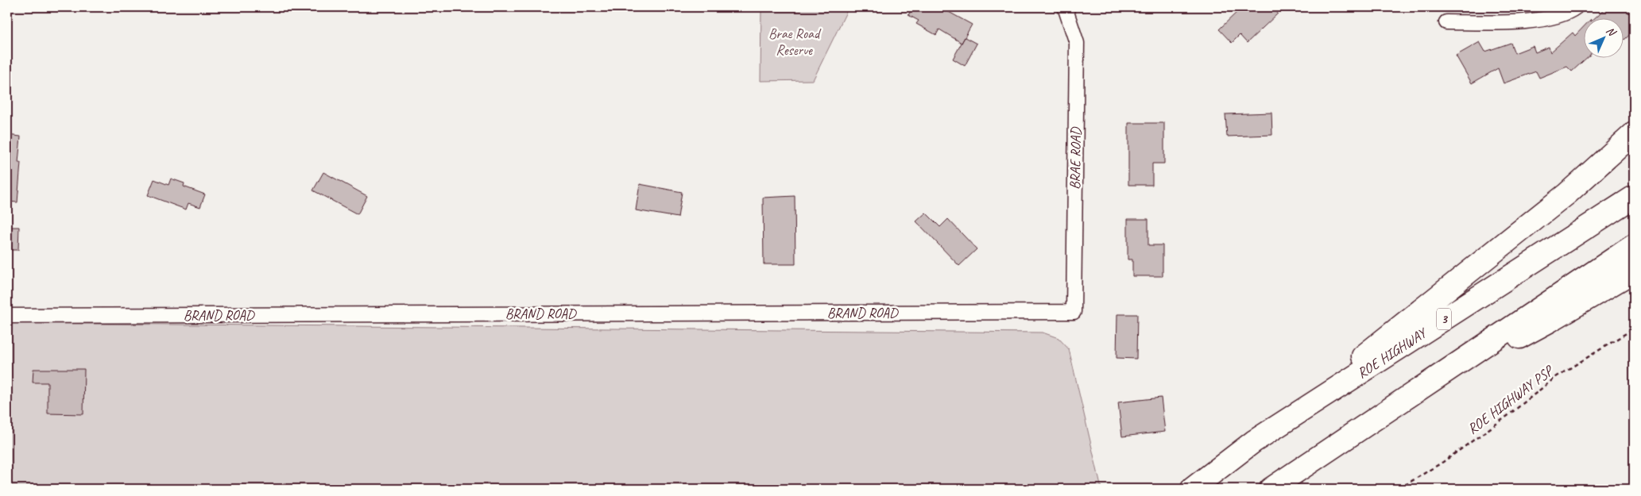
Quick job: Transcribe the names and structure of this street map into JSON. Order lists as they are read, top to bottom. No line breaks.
{"streets":{"highway":["3","ROE HIGHWAY"],"street":["BRAE ROAD","BRAND ROAD"],"path":["ROE HIGHWAY PSP"]},"crossings":[["BRAE ROAD","BRAND ROAD"]],"parks":["Brae Road Reserve"],"north":"top right"}
